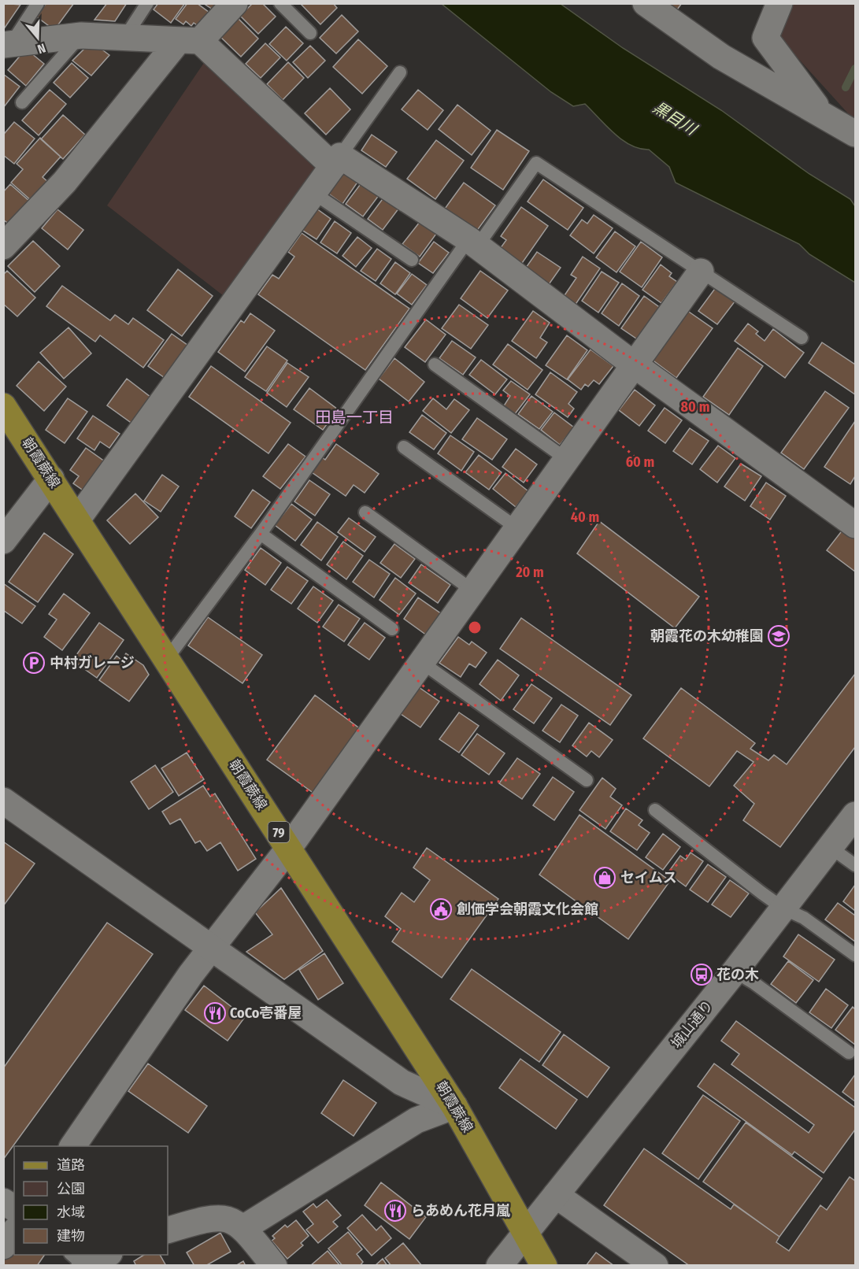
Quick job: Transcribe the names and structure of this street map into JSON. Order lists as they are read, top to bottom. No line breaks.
{"streets":{"main road":["朝霞蕨線","79"],"street":["城山通り"]},"crossings":[["朝霞蕨線","城山通り"]],"districts":["田島一丁目"],"water":["黒目川"],"places":{"school or university":["朝霞花の木幼稚園"],"parking":["中村ガレージ"],"shop":["セイムス"],"public building":["創価学会朝霞文化会館"],"bus stop":["花の木"],"restaurant":["CoCo壱番屋","らあめん花月嵐"]},"legend":["道路","公園","水域","建物"],"north":"bottom","rings":["80 m","60 m","40 m","20 m"]}
